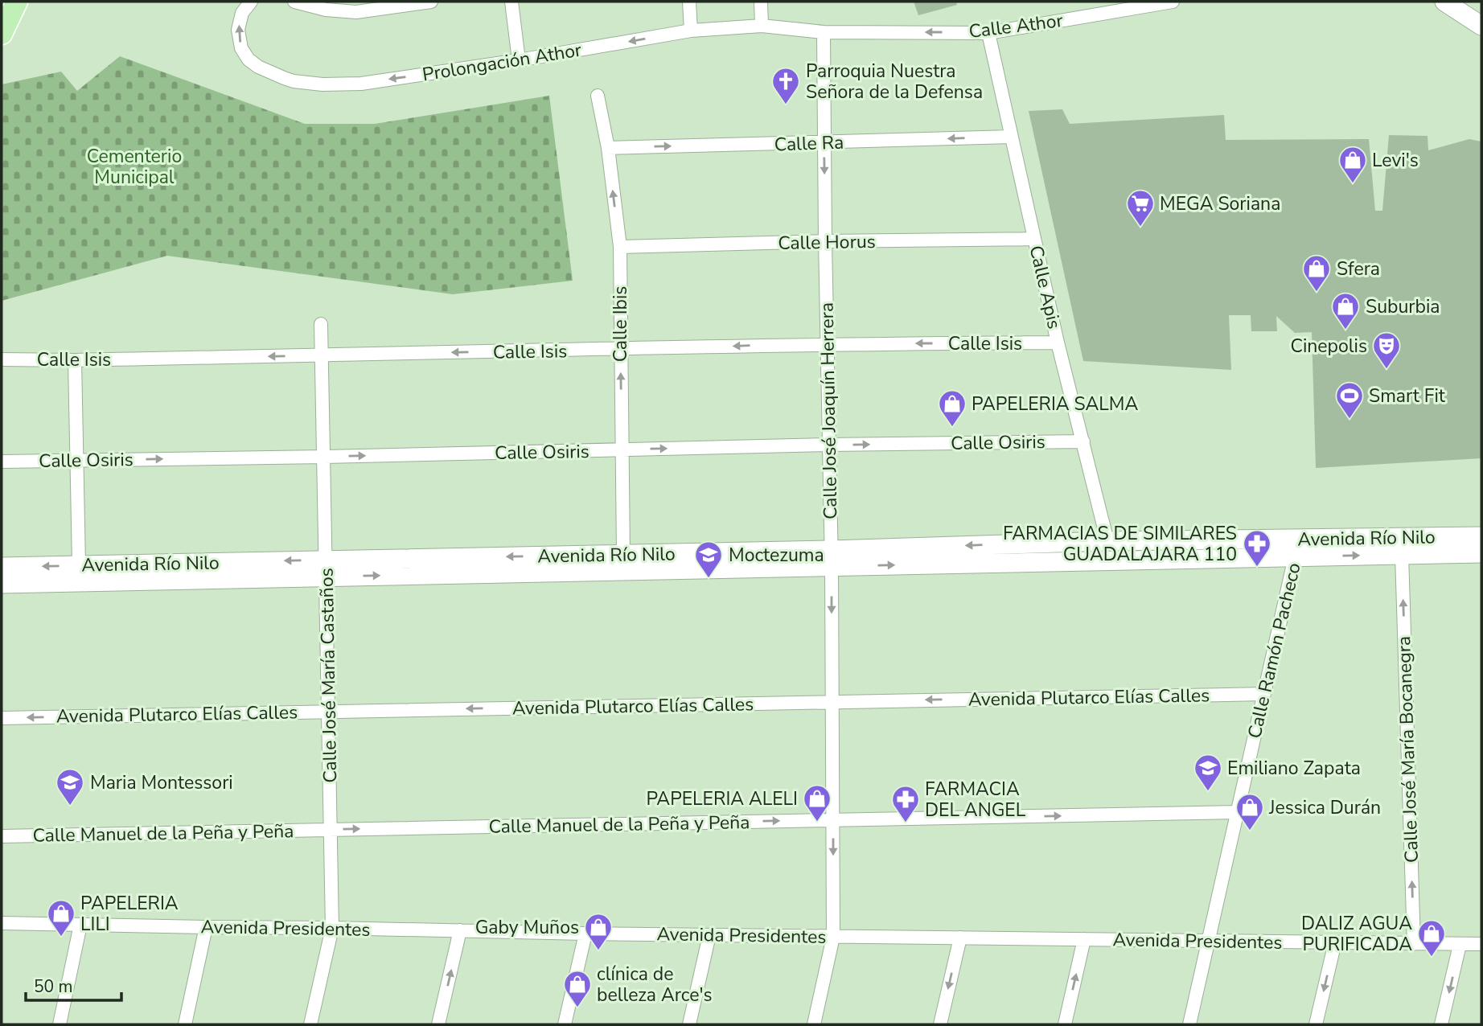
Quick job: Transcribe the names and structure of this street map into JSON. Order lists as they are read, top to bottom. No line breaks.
{"streets":{"main road":["Avenida Río Nilo"],"street":["Calle Athor","Prolongación Athor","Calle Ra","Calle Horus","Calle Apis","Calle Ibis","Calle Isis","Calle José Joaquín Herrera","Calle Osiris","Calle Ramón Pacheco","Calle José María Castaños","Avenida Plutarco Elías Calles","Calle José María Bocanegra","Calle Manuel de la Peña y Peña","Avenida Presidentes"]},"crossings":[["Calle Athor","Prolongación Athor"],["Calle Athor","Calle Apis"],["Calle Athor","Calle José Joaquín Herrera"],["Prolongación Athor","Calle José Joaquín Herrera"],["Calle Ra","Calle Apis"],["Calle Ra","Calle Ibis"],["Calle Ra","Calle José Joaquín Herrera"],["Calle Horus","Calle Apis"],["Calle Horus","Calle Ibis"],["Calle Horus","Calle José Joaquín Herrera"],["Calle Apis","Calle Isis"],["Calle Apis","Calle Osiris"],["Calle Apis","Avenida Río Nilo"],["Calle Ibis","Calle Isis"],["Calle Ibis","Calle Osiris"],["Calle Ibis","Avenida Río Nilo"],["Calle Isis","Calle José Joaquín Herrera"],["Calle Isis","Calle José María Castaños"],["Calle José Joaquín Herrera","Calle Osiris"],["Calle José Joaquín Herrera","Avenida Río Nilo"],["Calle José Joaquín Herrera","Avenida Plutarco Elías Calles"],["Calle José Joaquín Herrera","Calle Manuel de la Peña y Peña"],["Calle José Joaquín Herrera","Avenida Presidentes"],["Calle Osiris","Calle José María Castaños"],["Avenida Río Nilo","Calle Ramón Pacheco"],["Avenida Río Nilo","Calle José María Castaños"],["Avenida Río Nilo","Calle José María Bocanegra"],["Calle Ramón Pacheco","Avenida Plutarco Elías Calles"],["Calle Ramón Pacheco","Calle Manuel de la Peña y Peña"],["Calle Ramón Pacheco","Avenida Presidentes"],["Calle José María Castaños","Avenida Plutarco Elías Calles"],["Calle José María Castaños","Calle Manuel de la Peña y Peña"],["Calle José María Castaños","Avenida Presidentes"],["Calle José María Bocanegra","Avenida Presidentes"]],"one_way":["Calle Athor","Prolongación Athor","Calle Ibis","Calle Isis","Calle José Joaquín Herrera","Calle Osiris","Avenida Plutarco Elías Calles","Calle José María Bocanegra","Calle Manuel de la Peña y Peña"],"parks":["Cementerio Municipal"],"places":{"church":["Parroquia Nuestra Señora de la Defensa"],"shop":["Levi's","Sfera","Suburbia","PAPELERIA SALMA","PAPELERIA ALELI","Jessica Durán","PAPELERIA LILI","Gaby Muños","DALIZ AGUA PURIFICADA","clínica de belleza Arce's"],"supermarket":["MEGA Soriana"],"theatre":["Cinepolis"],"sports":["Smart Fit"],"pharmacy":["FARMACIAS DE SIMILARES GUADALAJARA 110","FARMACIA DEL ANGEL"],"school or university":["Moctezuma","Emiliano Zapata","Maria Montessori"]},"scale_bar":"50 m"}
